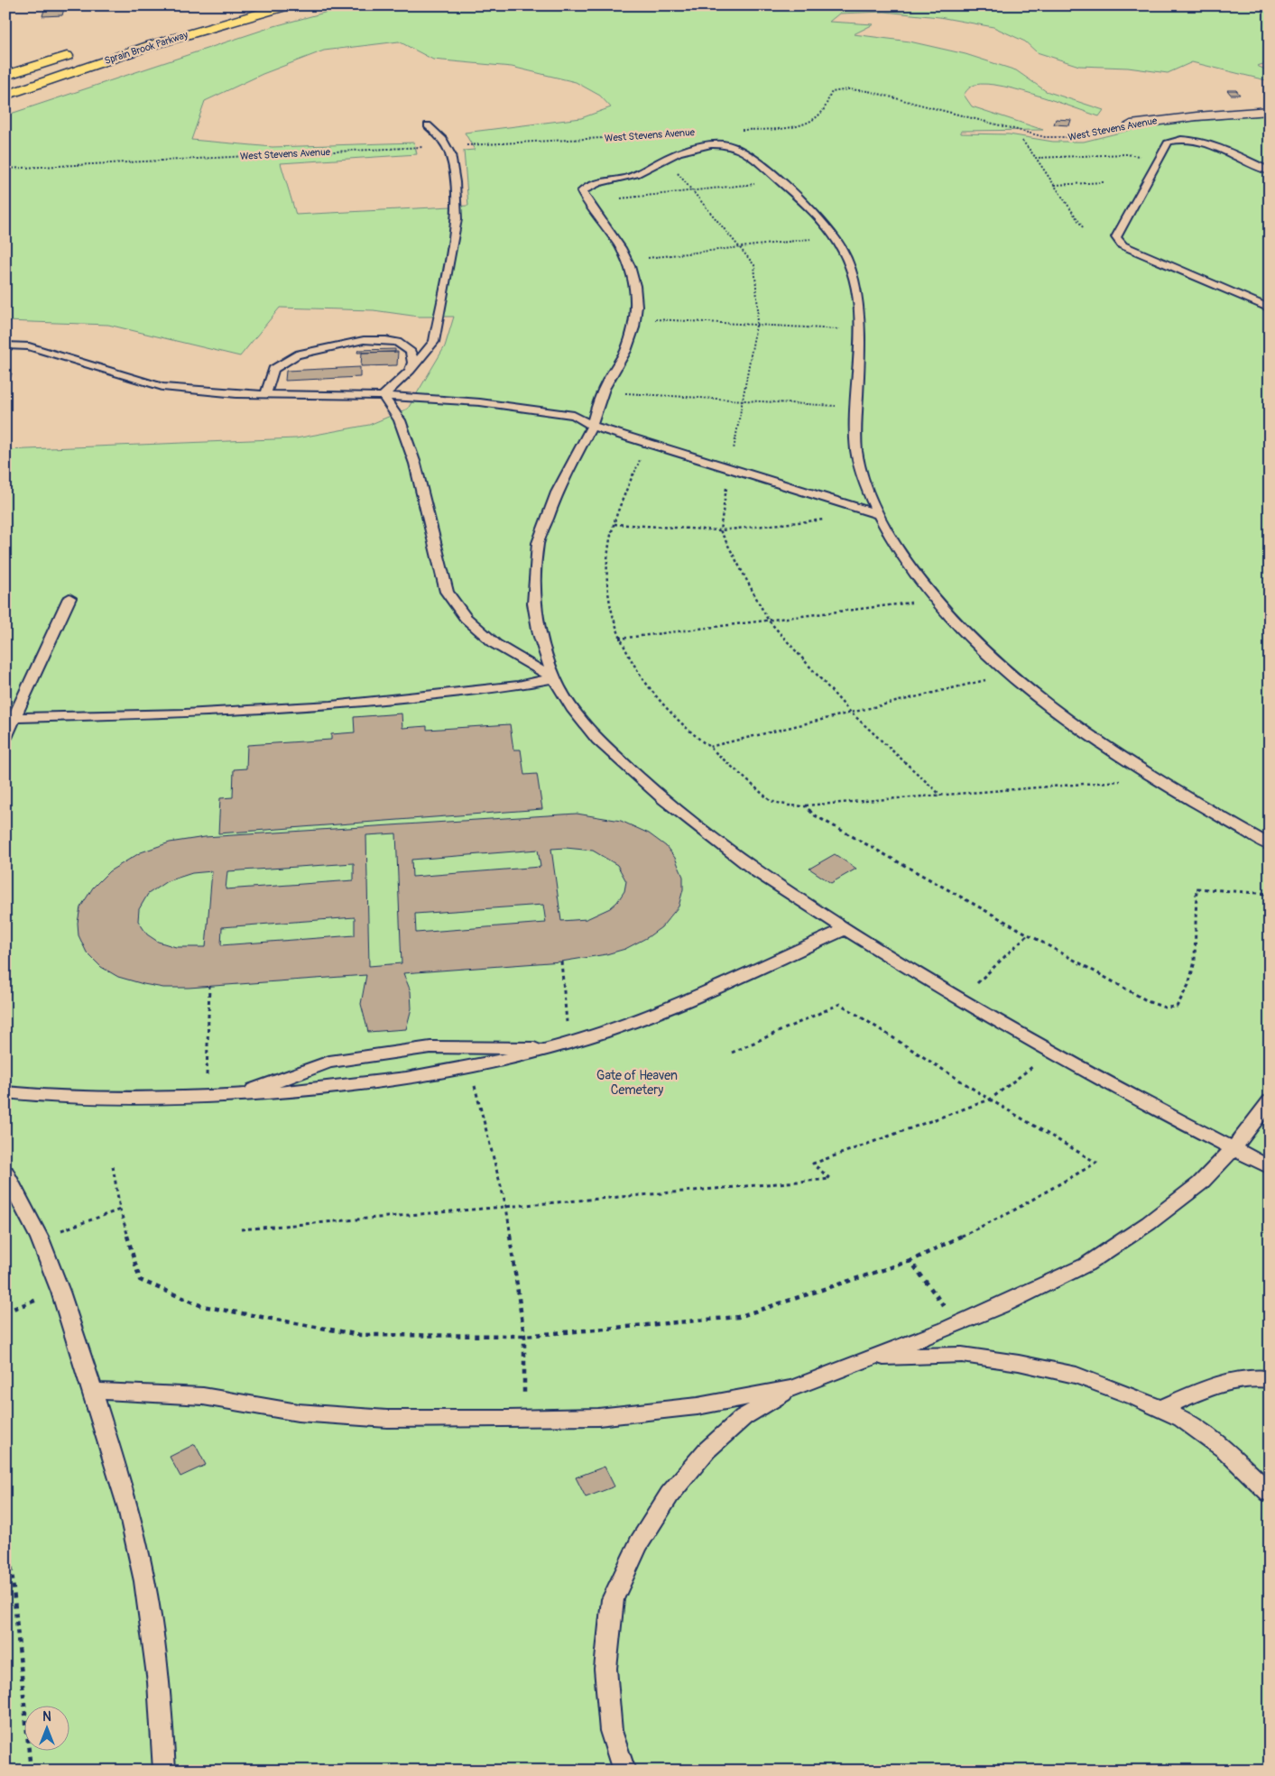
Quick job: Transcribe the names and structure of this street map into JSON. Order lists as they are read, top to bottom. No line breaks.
{"streets":{"highway":["Sprain Brook Parkway"],"street":["West Stevens Avenue"]},"parks":["Gate of Heaven Cemetery"],"north":"top"}
